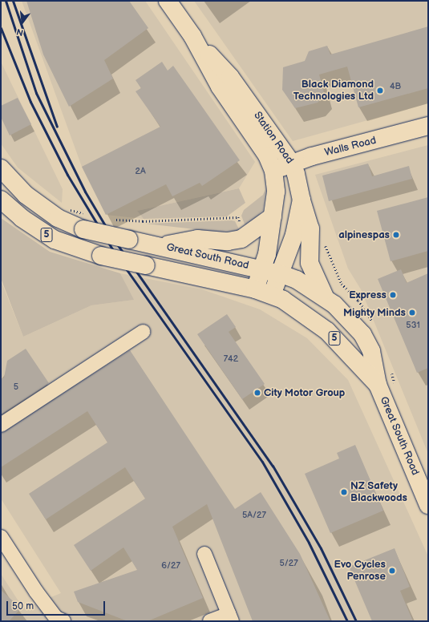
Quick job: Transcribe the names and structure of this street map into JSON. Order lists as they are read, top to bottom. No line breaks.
{"streets":{"main road":["Station Road","Walls Road","5","Great South Road"]},"crossings":[["Station Road","Walls Road"],["Station Road","Great South Road"]],"places":["Black Diamond Technologies Ltd","alpinespas","Express","Mighty Minds","City Motor Group","NZ Safety Blackwoods","Evo Cycles Penrose"],"house_numbers":["4B","2A","531","742","5","5A/27","5/27","6/27"],"scale_bar":"50 m","north":"bottom"}
